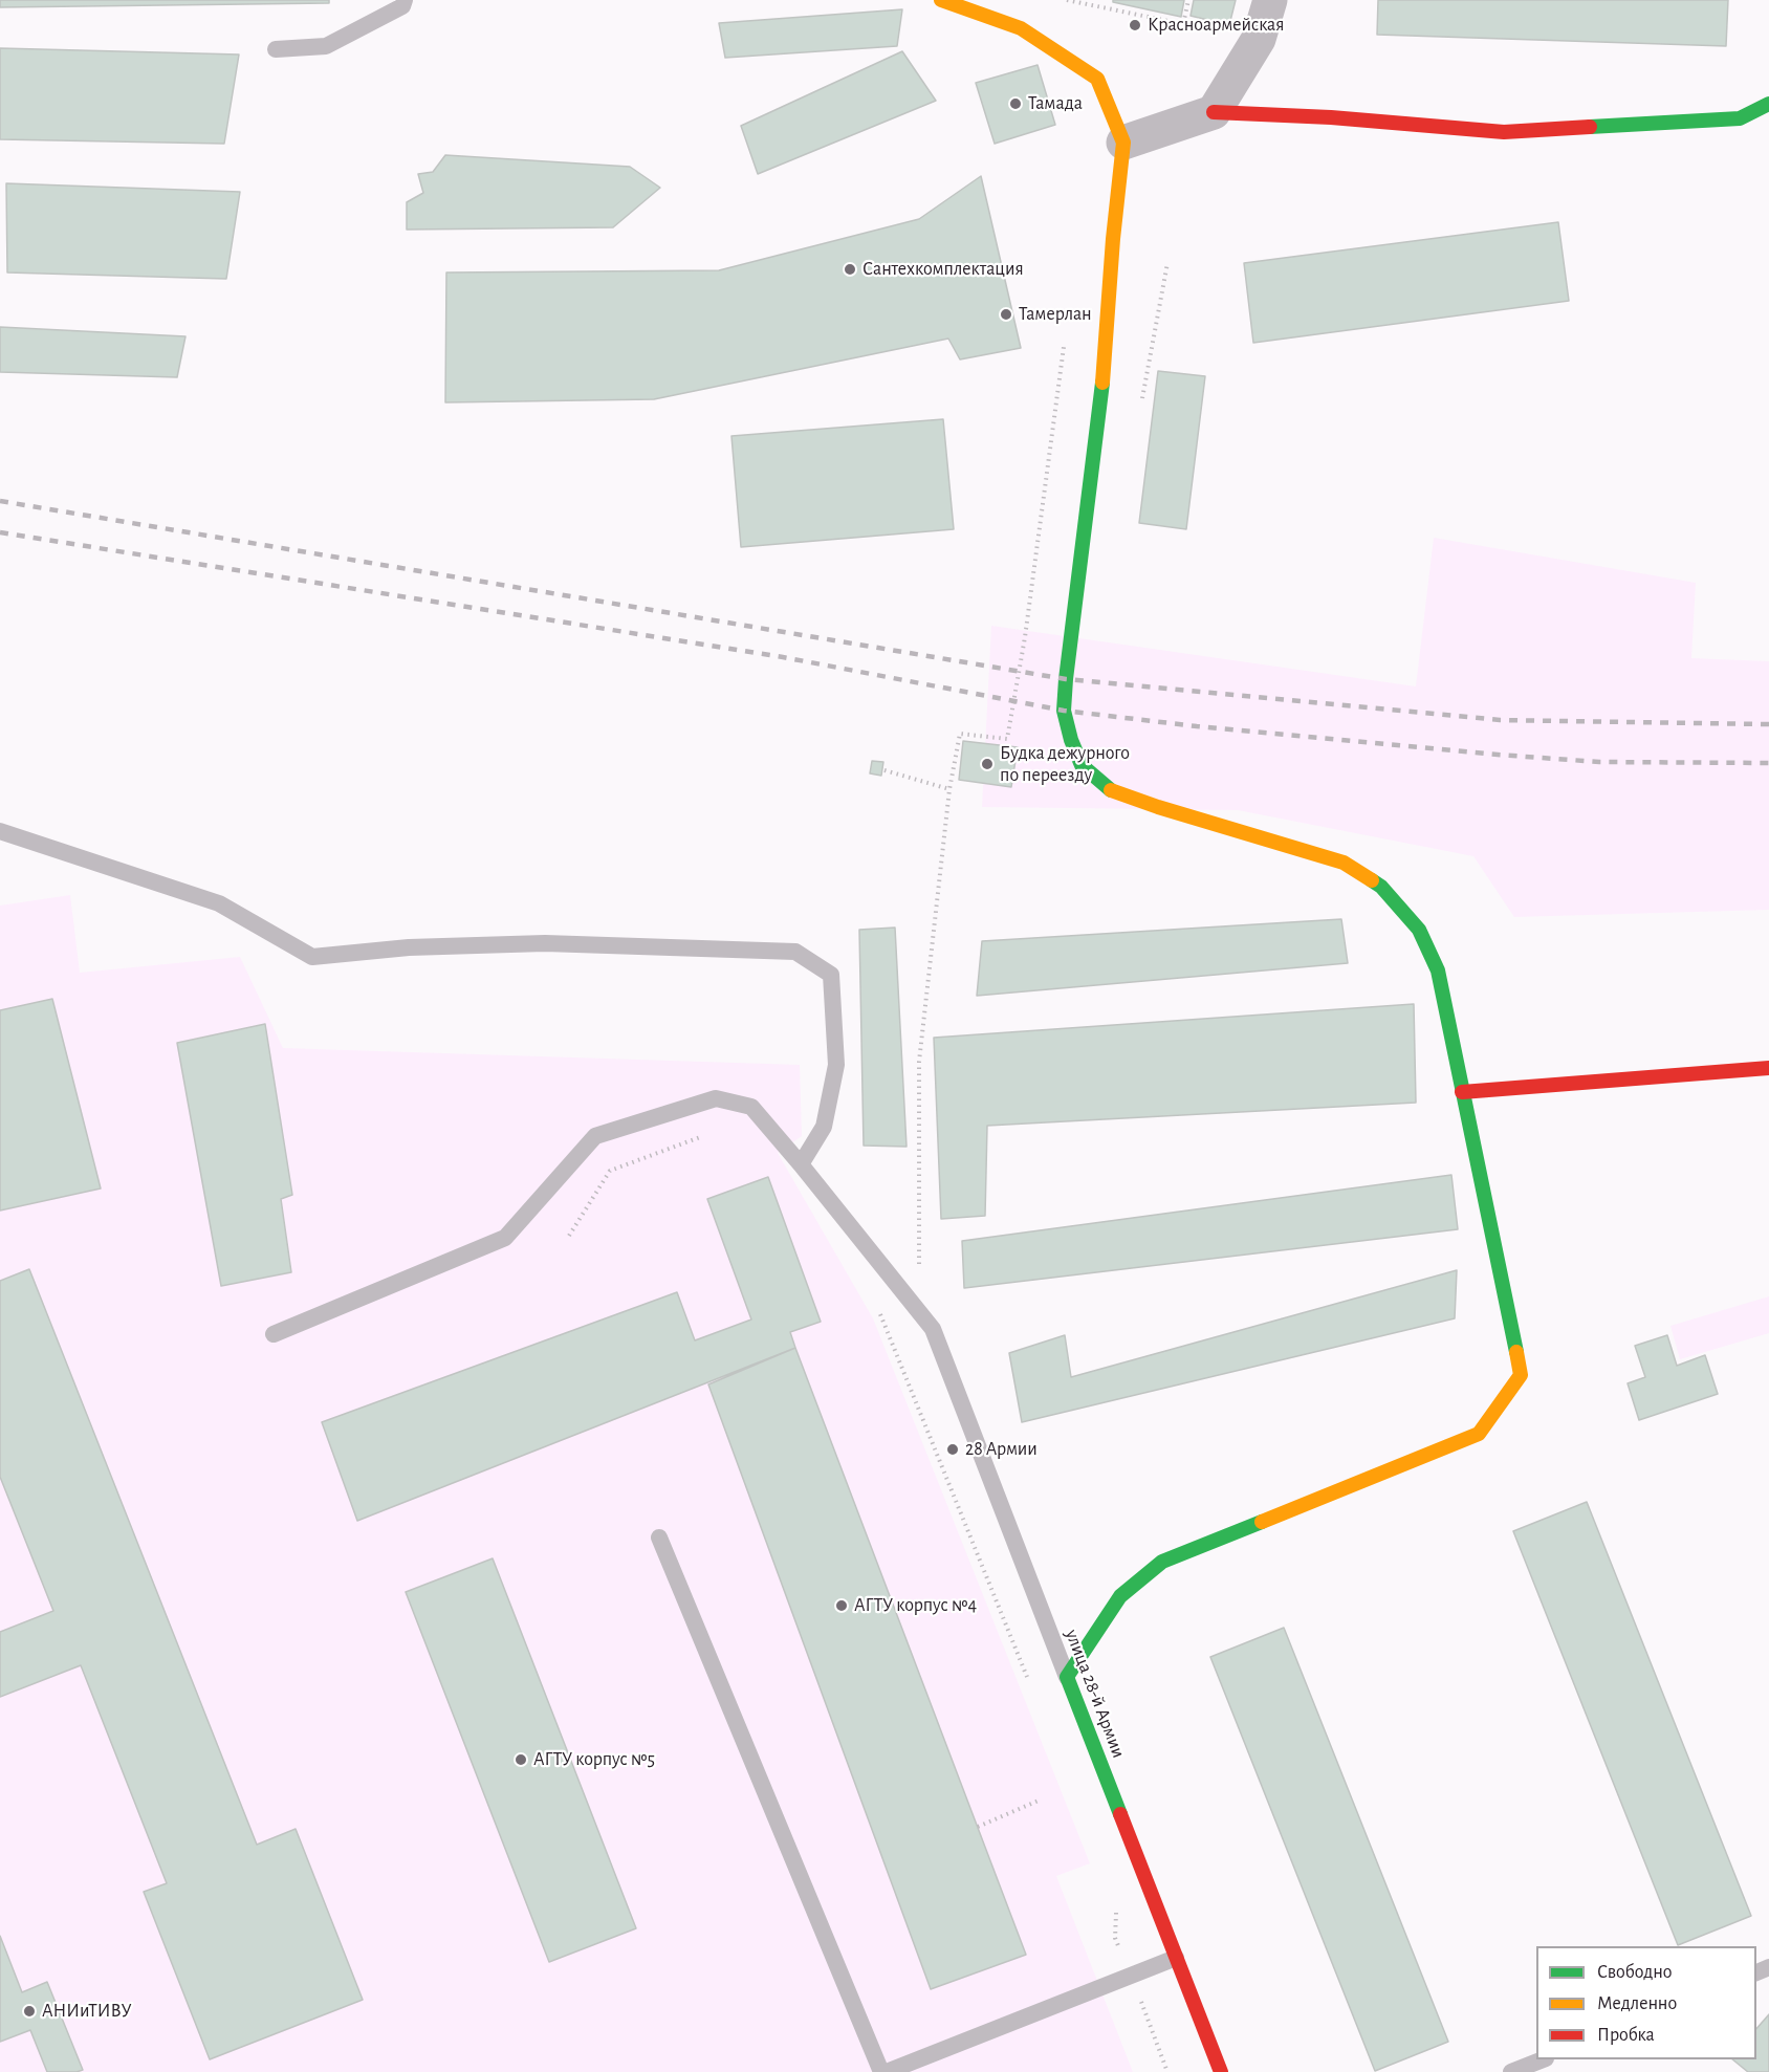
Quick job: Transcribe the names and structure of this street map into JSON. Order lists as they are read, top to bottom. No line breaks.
{"streets":{"main road":["улица 28-й Армии"]},"places":["Красноармейская","Тамада","Сантехкомплектация","Тамерлан","Будка дежурного по переезду","28 Армии","АГТУ корпус №4","АГТУ корпус №5","АНИиТИВУ"],"legend":["Свободно","Медленно","Пробка"]}
